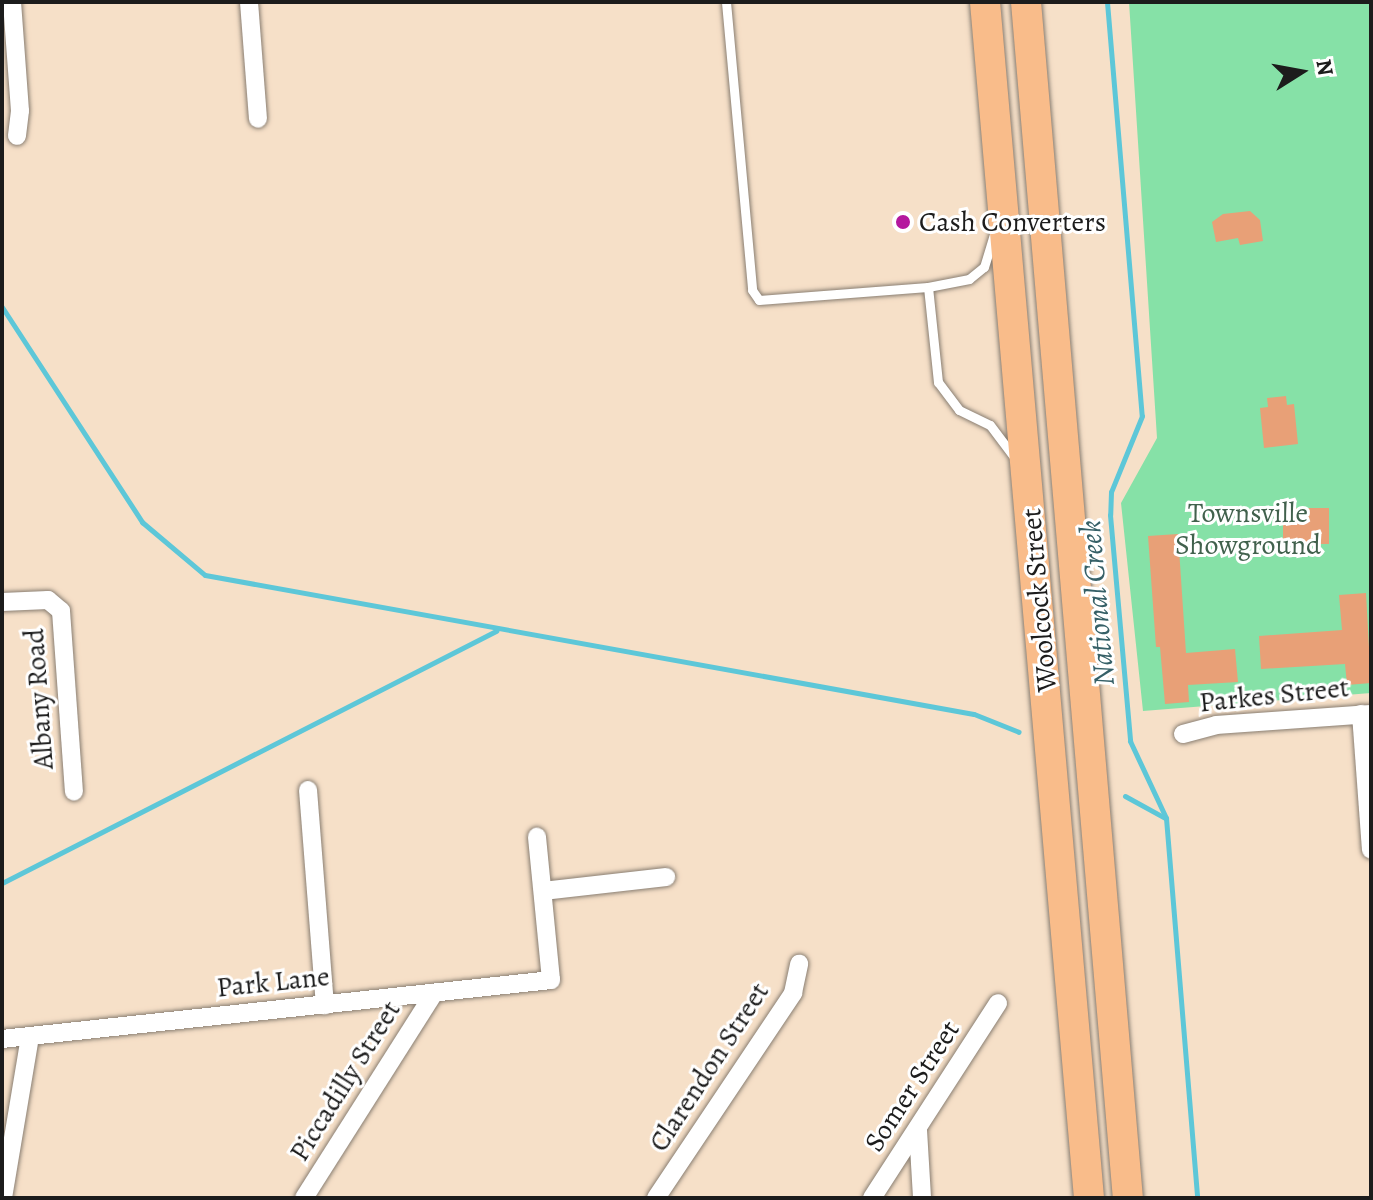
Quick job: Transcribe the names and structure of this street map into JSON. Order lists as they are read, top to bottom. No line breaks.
{"streets":{"main road":["Woolcock Street"],"street":["Parkes Street","Albany Road","Park Lane","Clarendon Street","Piccadilly Street","Somer Street"]},"crossings":[["Park Lane","Piccadilly Street"]],"water":["National Creek"],"parks":["Townsville Showground"],"places":["Cash Converters"],"north":"right"}
